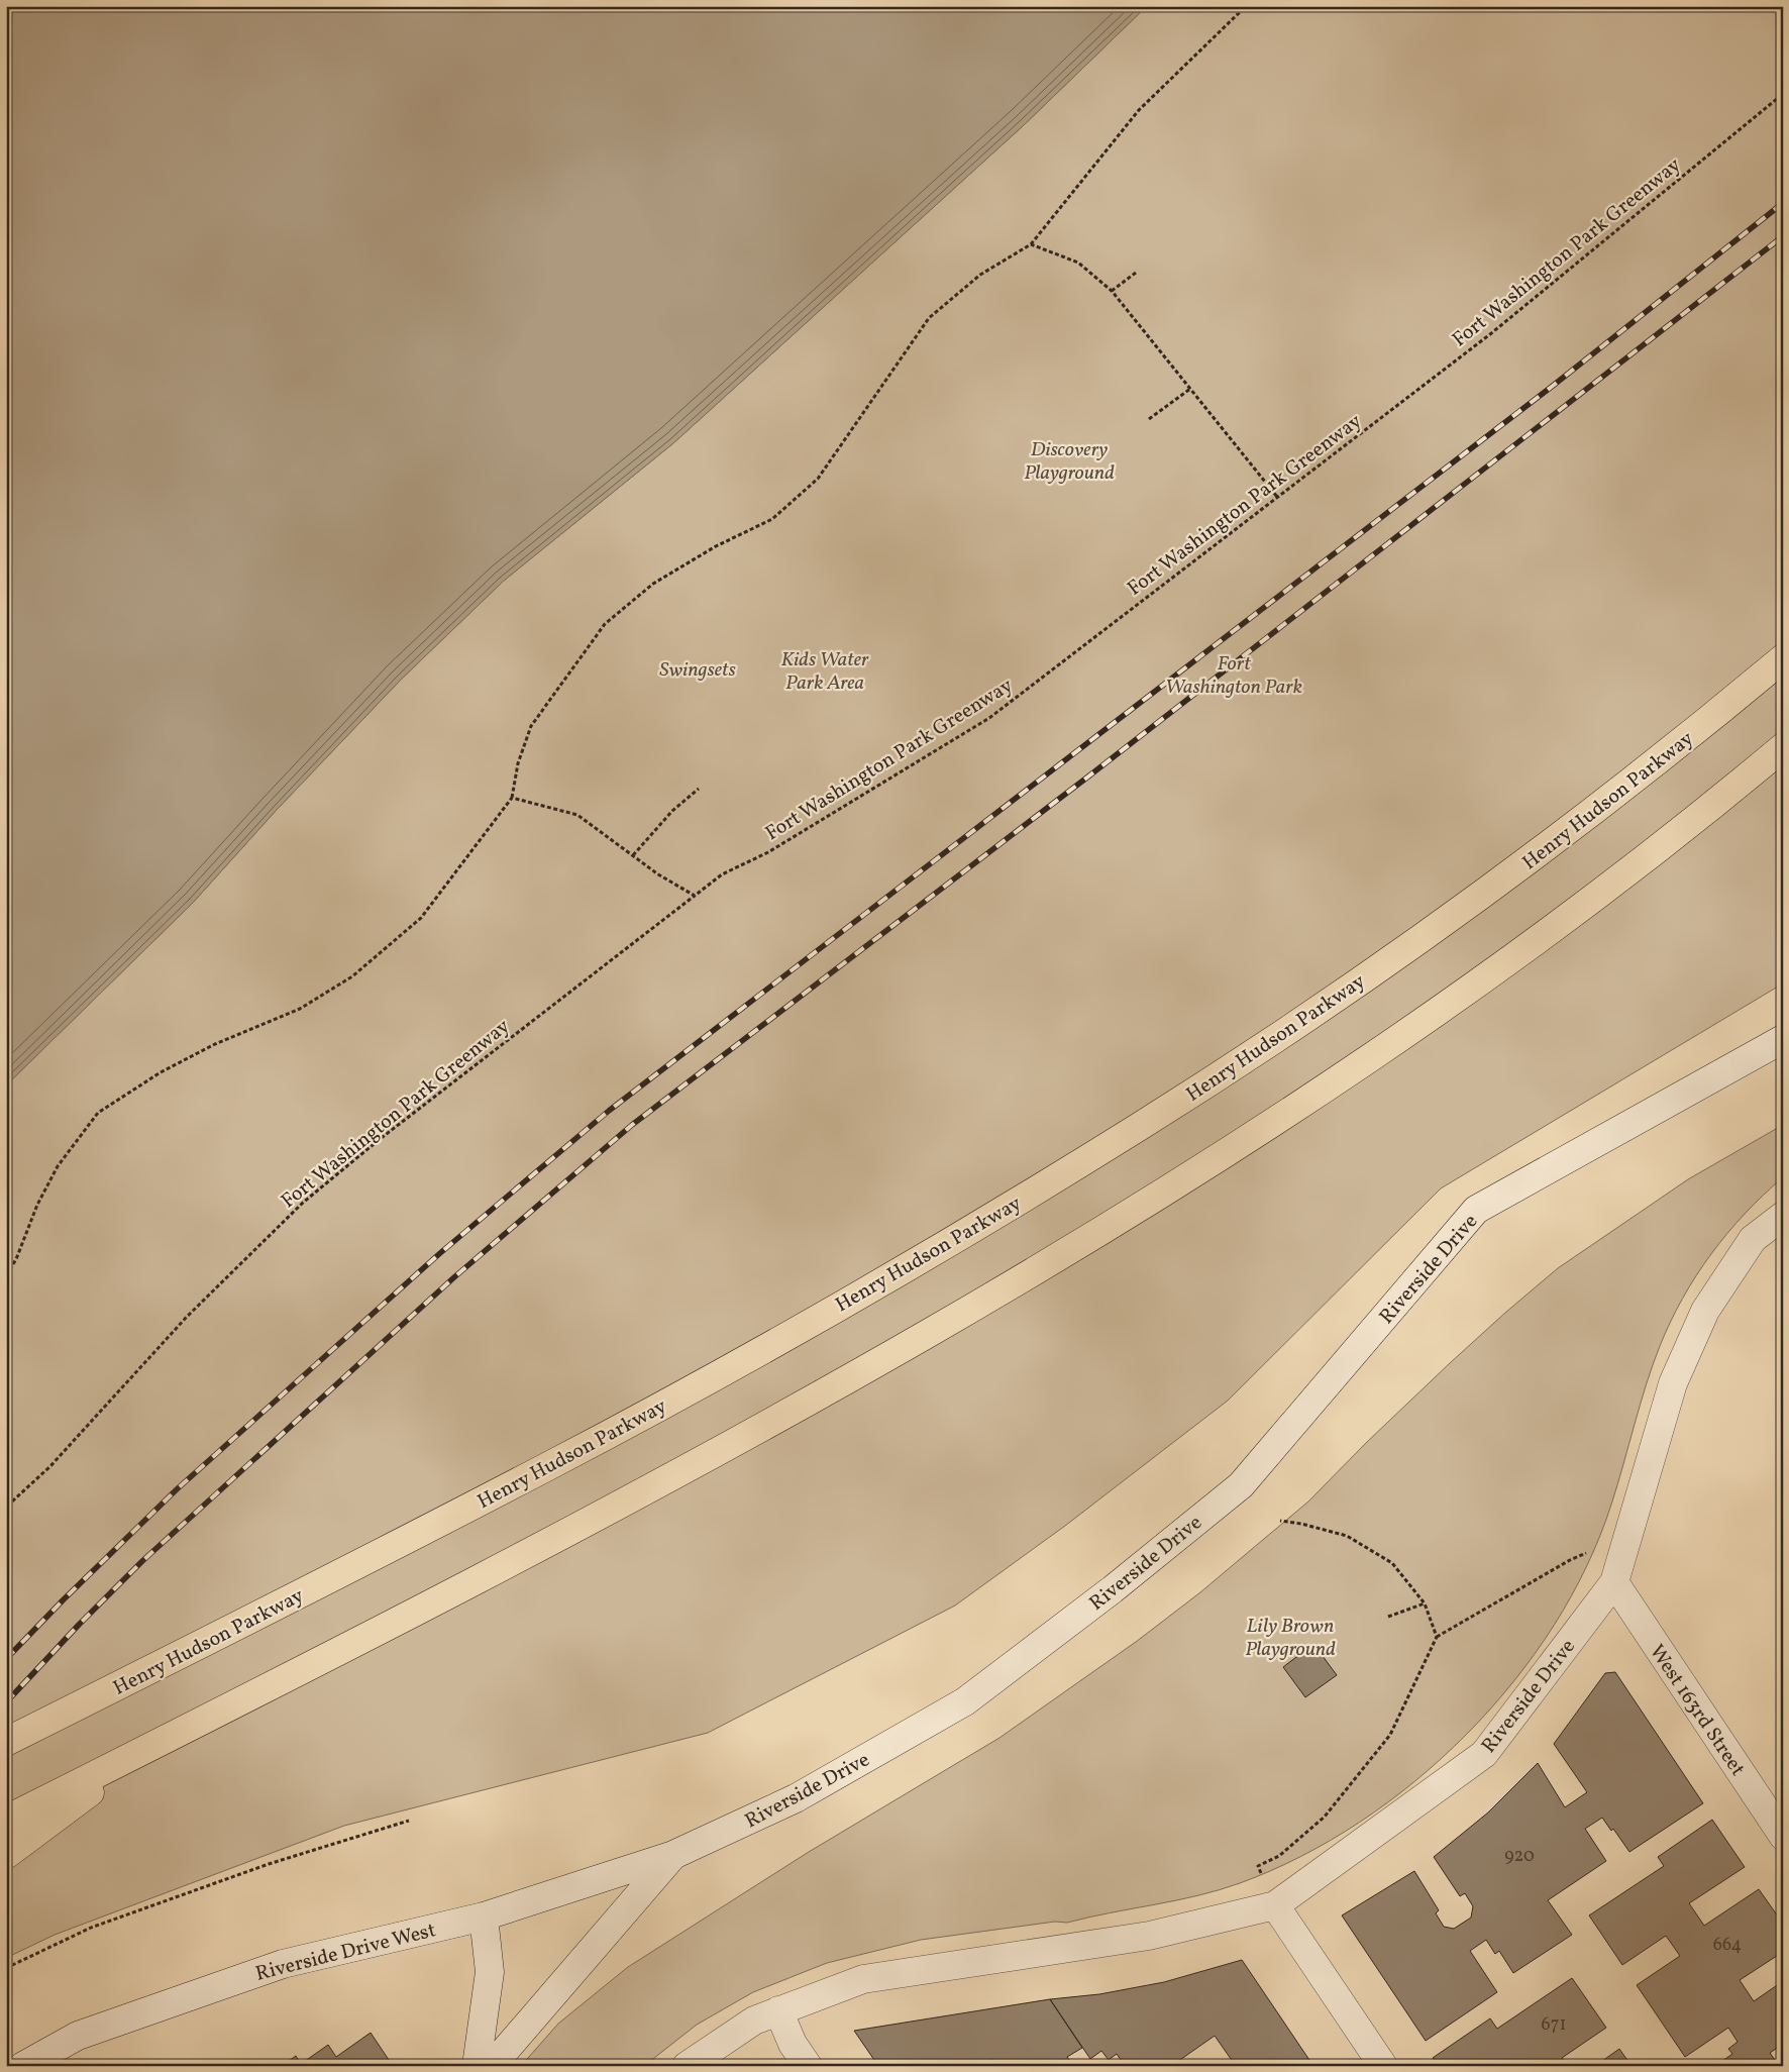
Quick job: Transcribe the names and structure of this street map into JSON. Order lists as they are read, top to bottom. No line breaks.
{"streets":{"highway":["Henry Hudson Parkway"],"main road":["Riverside Drive","West 163rd Street","Riverside Drive West"],"path":["Fort Washington Park Greenway"]},"crossings":[["Riverside Drive","West 163rd Street"],["Riverside Drive","Riverside Drive West"]],"parks":["Discovery Playground","Kids Water Park Area","Fort Washington Park","Swingsets","Lily Brown Playground"],"house_numbers":["920","664","671"]}
